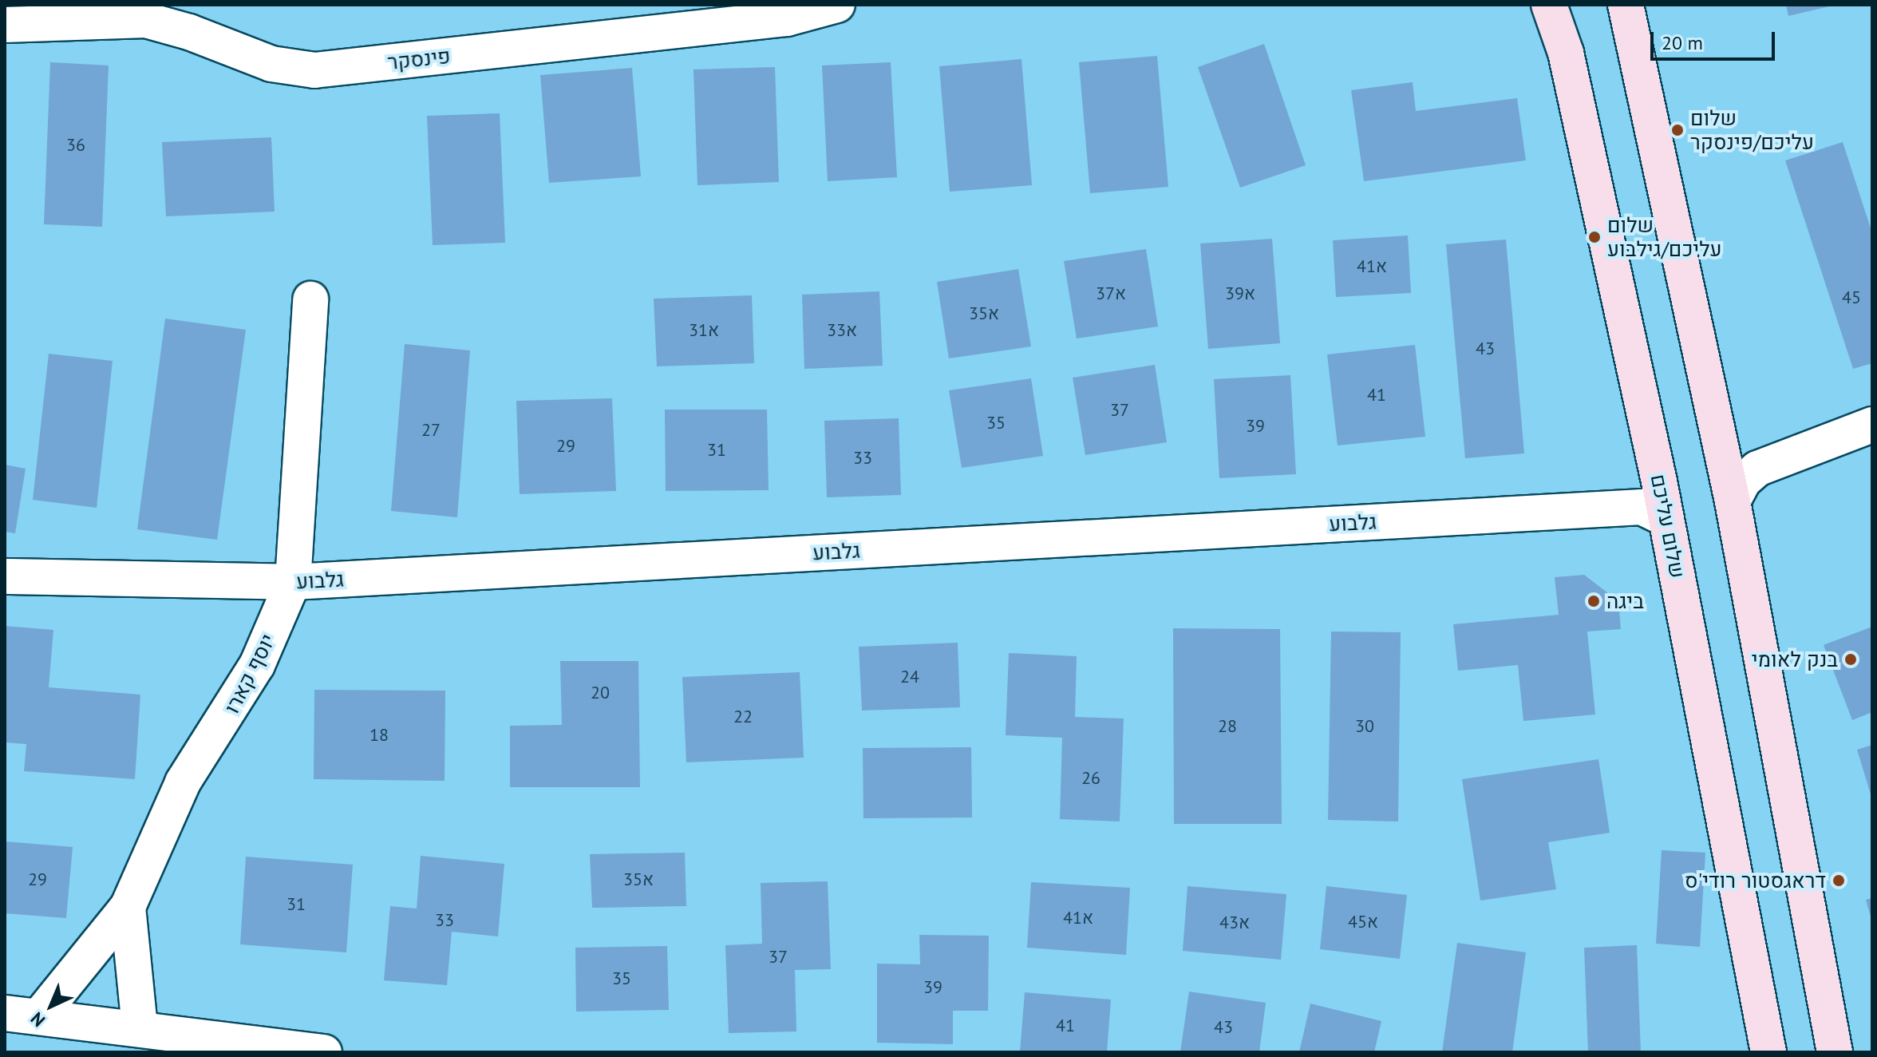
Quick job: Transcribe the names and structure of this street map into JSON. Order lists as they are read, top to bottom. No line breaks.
{"streets":{"main road":["שלום עליכם"],"street":["פינסקר","גלבוע","יוסף קארו"]},"crossings":[["גלבוע","שלום עליכם"],["גלבוע","יוסף קארו"]],"places":["שלום עליכם/פינסקר","שלום עליכם/גילבוע","ביגה","בנק לאומי","דראגסטור רודי'ס"],"house_numbers":["36","41א","37א","39א","45","35א","31א","33א","43","41","37","35","39","27","29","31","33","24","20","22","28","30","18","26","29","35א","31","41א","33","45א","43א","37","35","39","41","43"],"scale_bar":"20 m","north":"bottom left"}
